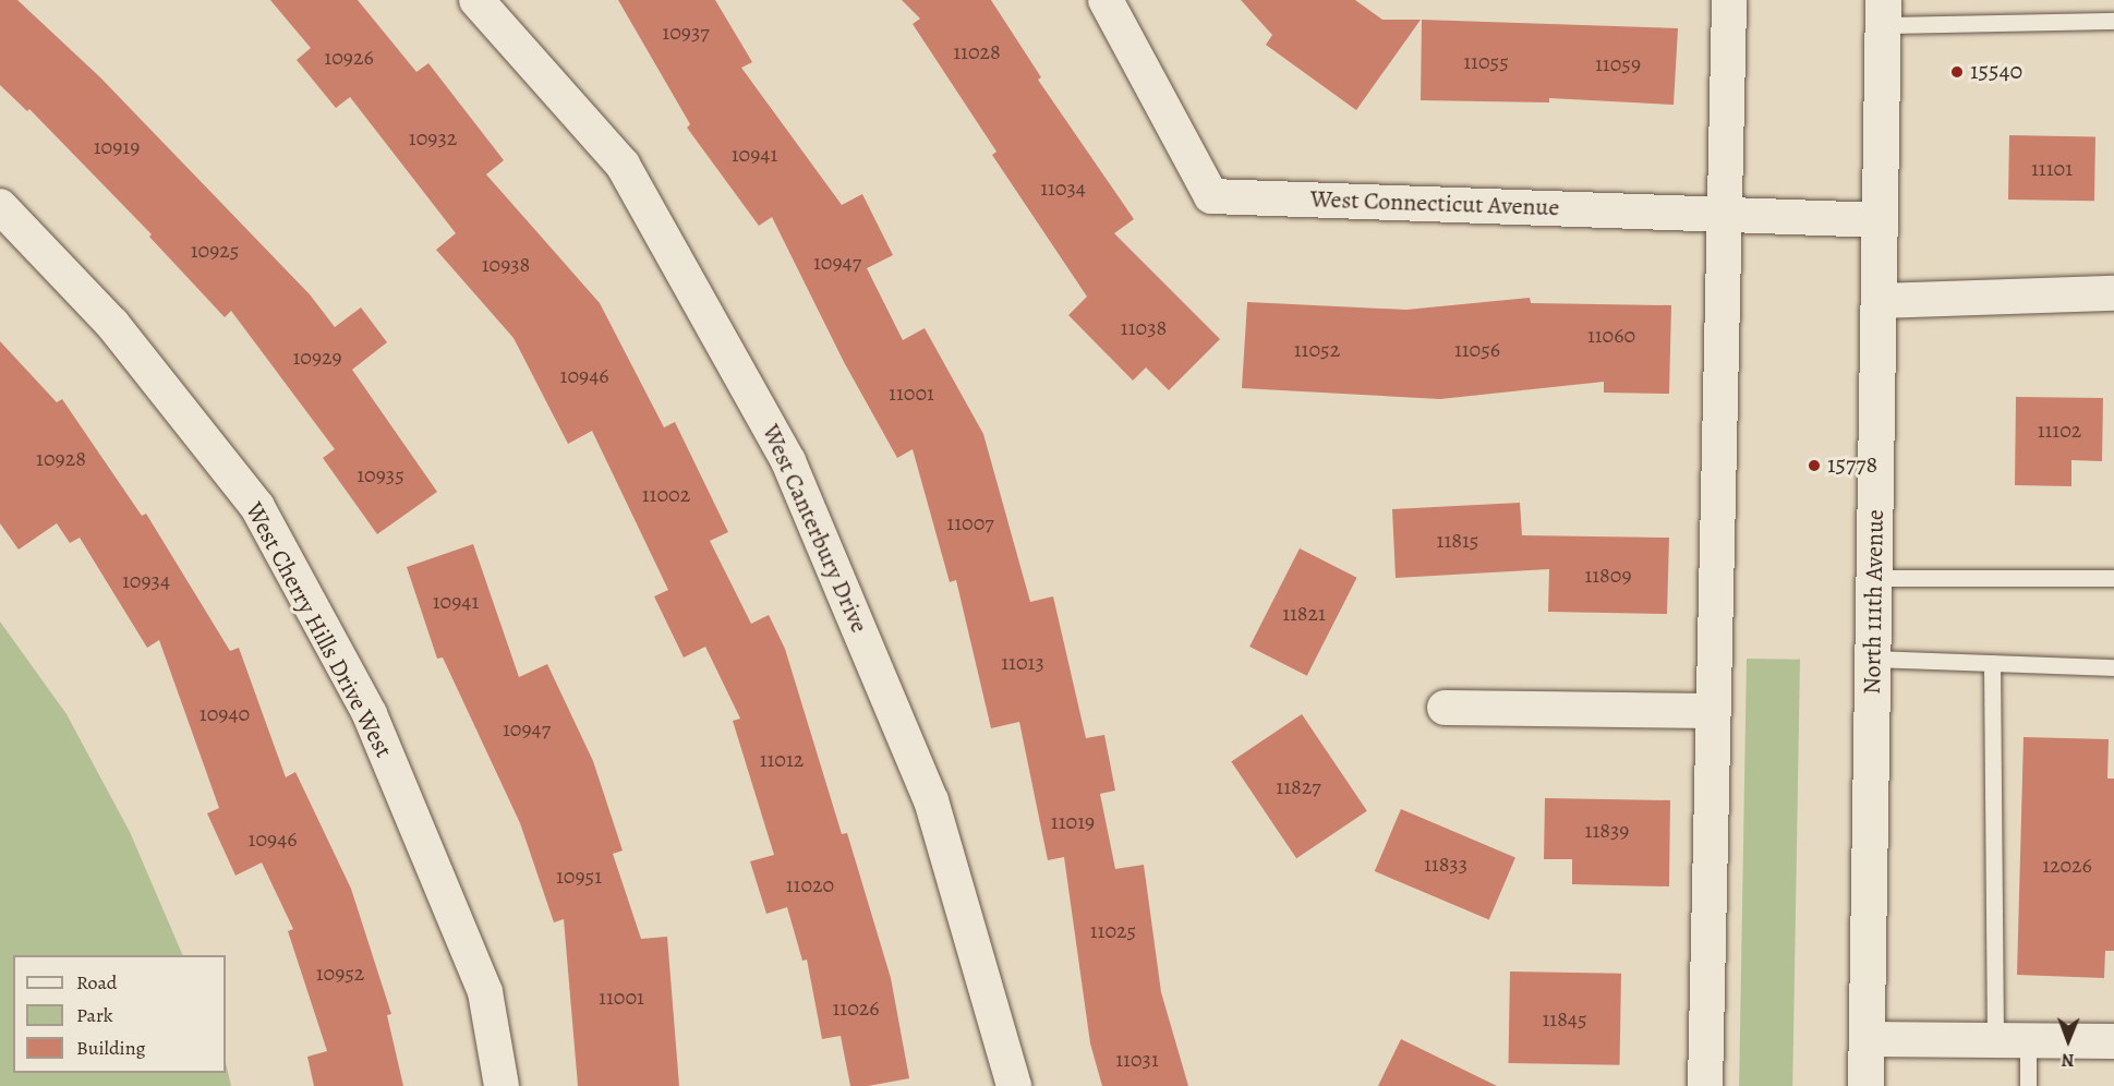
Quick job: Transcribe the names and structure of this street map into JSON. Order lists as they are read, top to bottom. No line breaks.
{"streets":{"street":["West Connecticut Avenue","West Canterbury Drive","North 111th Avenue","West Cherry Hills Drive West"]},"crossings":[["West Connecticut Avenue","North 111th Avenue"]],"places":["15540","15778"],"house_numbers":["10937","11028","10926","11055","11059","10932","10919","10941","11101","11034","10925","10947","10938","11038","11060","11052","11056","10929","10946","11001","11102","10928","10935","11002","11007","11815","11809","10934","10941","11821","11013","10940","10947","11012","11827","11019","11839","10946","11833","12026","10951","11020","11025","10952","11001","11026","11845","11031"],"legend":["Road","Park","Building"],"north":"bottom"}
